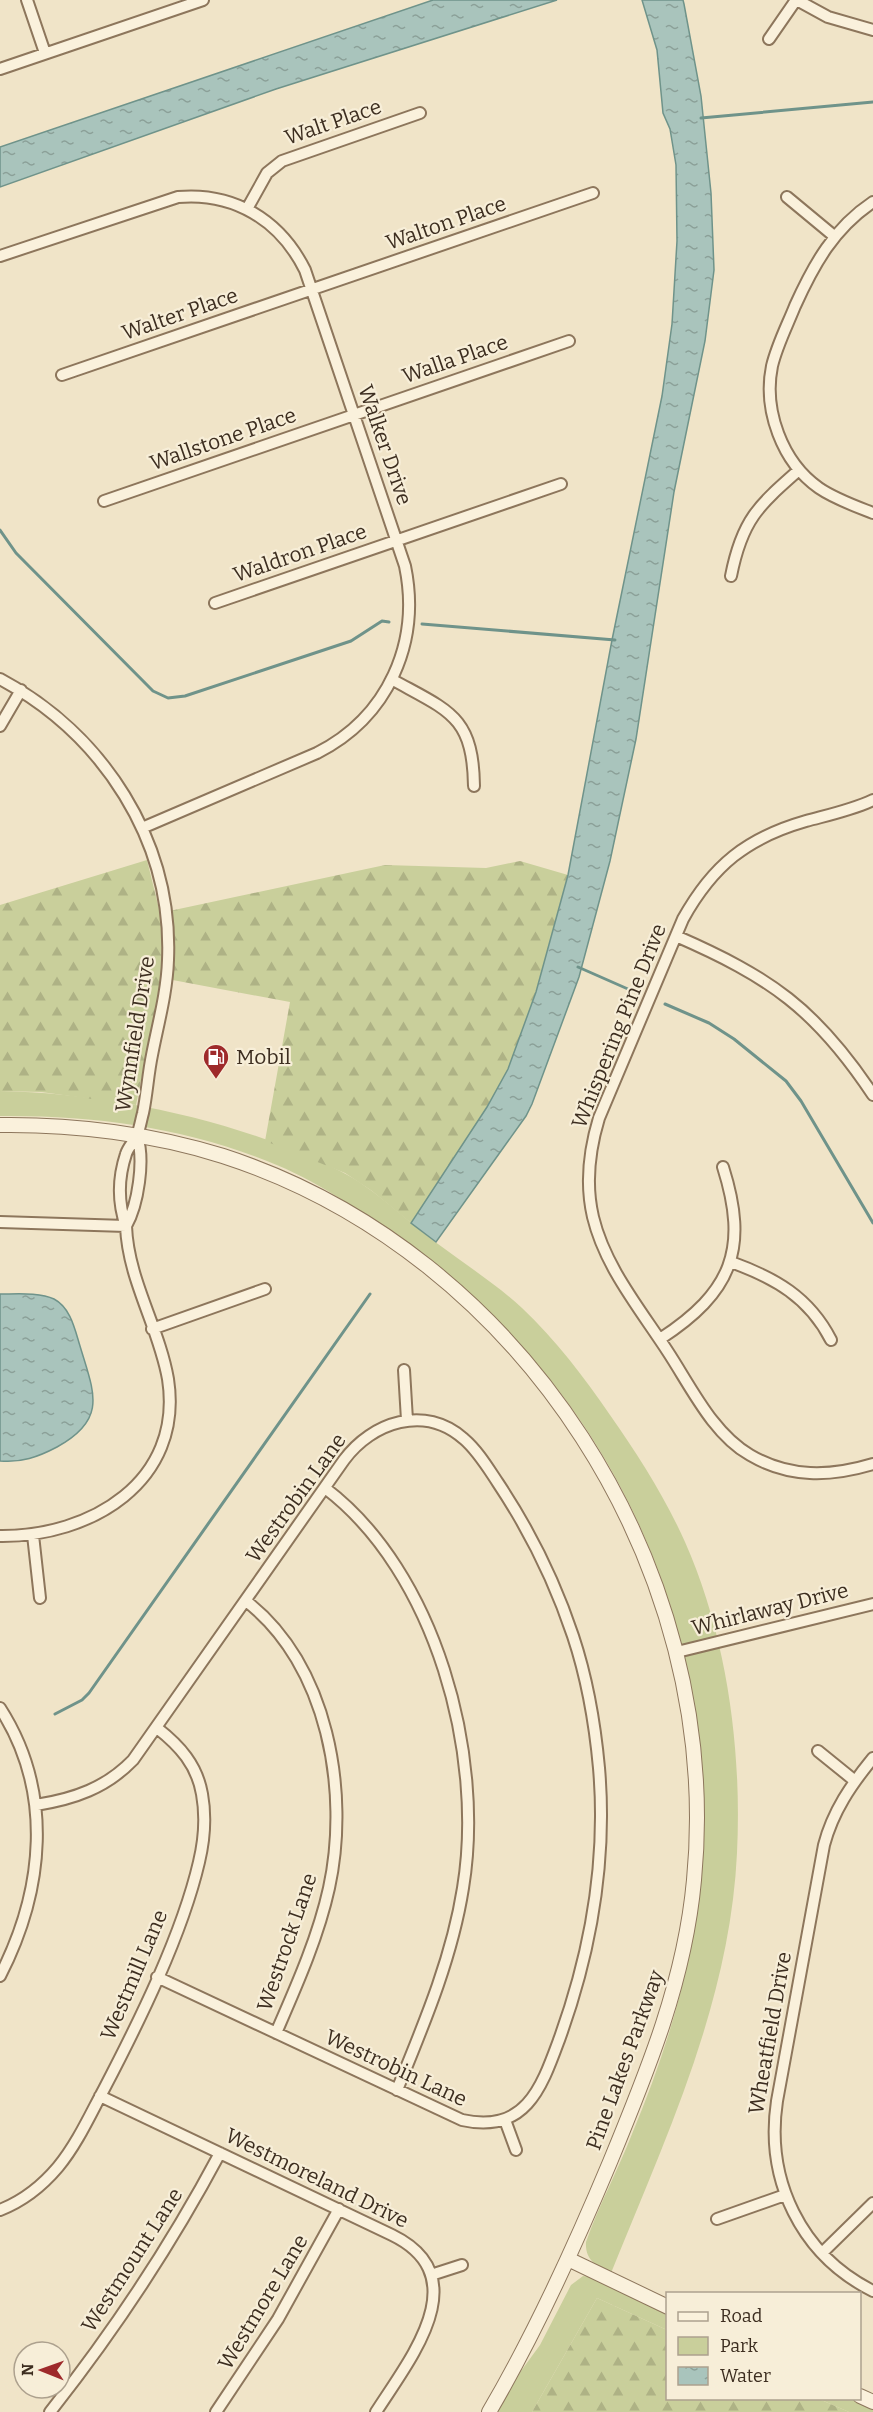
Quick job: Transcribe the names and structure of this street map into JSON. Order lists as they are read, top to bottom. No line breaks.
{"streets":{"street":["Walt Place","Walton Place","Walter Place","Walla Place","Wallstone Place","Walker Drive","Waldron Place","Whispering Pine Drive","Wynnfield Drive","Westrobin Lane","Whirlaway Drive","Westrock Lane","Westmill Lane","Wheatfield Drive","Pine Lakes Parkway","Westmoreland Drive","Westmount Lane","Westmore Lane"]},"crossings":[["Walt Place","Walker Drive"],["Walton Place","Walter Place"],["Walton Place","Walker Drive"],["Walter Place","Walker Drive"],["Walla Place","Wallstone Place"],["Walla Place","Walker Drive"],["Wallstone Place","Walker Drive"],["Walker Drive","Waldron Place"],["Walker Drive","Wynnfield Drive"],["Wynnfield Drive","Pine Lakes Parkway"],["Westrobin Lane","Westrock Lane"],["Westrobin Lane","Westmill Lane"],["Whirlaway Drive","Pine Lakes Parkway"],["Westmill Lane","Westmoreland Drive"],["Westmoreland Drive","Westmount Lane"],["Westmoreland Drive","Westmore Lane"]],"places":{"fuel station":["Mobil"]},"legend":["Road","Park","Water"],"north":"left"}
